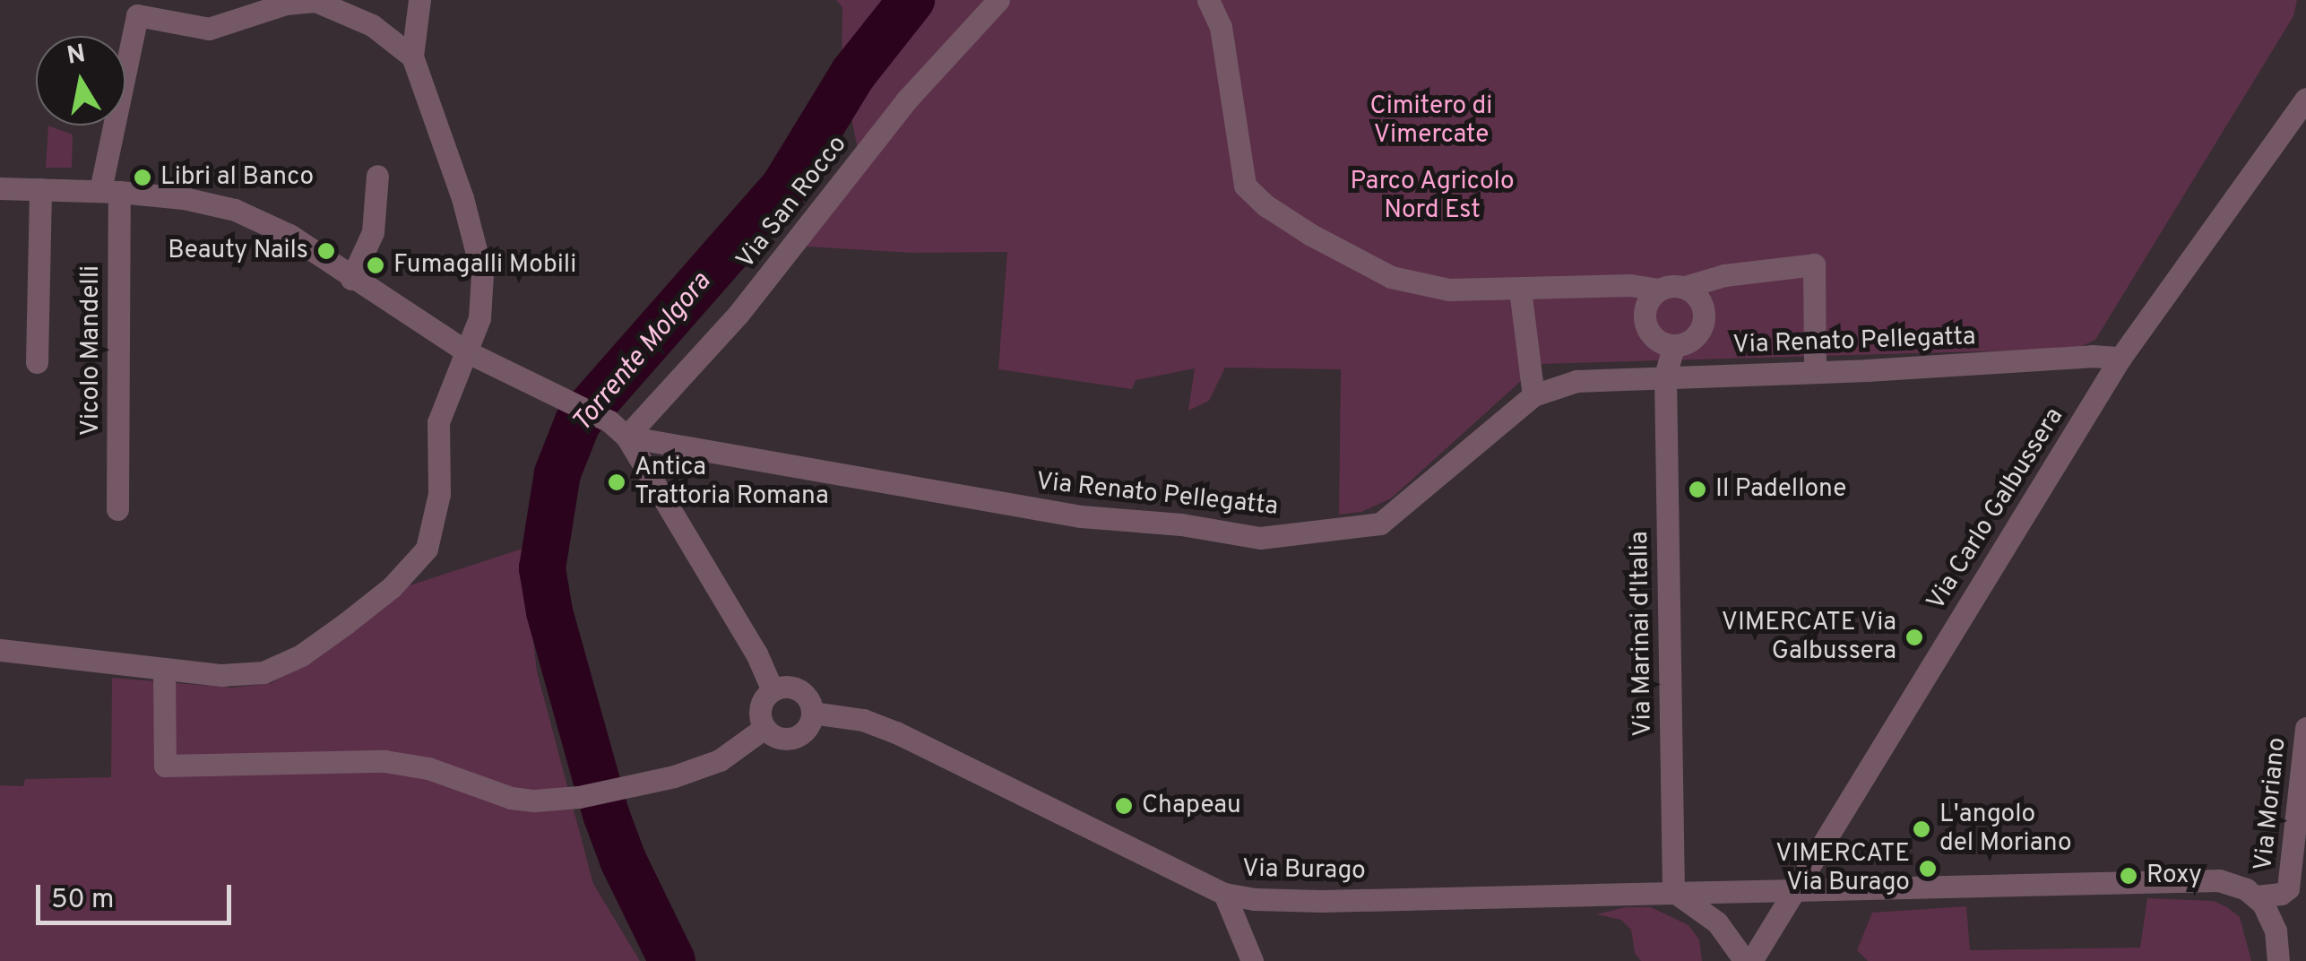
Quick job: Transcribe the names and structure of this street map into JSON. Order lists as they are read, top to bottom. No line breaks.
{"streets":{"street":["Via San Rocco","Via Renato Pellegatta","Vicolo Mandelli","Via Carlo Galbussera","Via Marinai d'Italia","Via Moriano","Via Burago"]},"crossings":[["Via San Rocco","Via Renato Pellegatta"],["Via Renato Pellegatta","Via Carlo Galbussera"],["Via Renato Pellegatta","Via Marinai d'Italia"],["Via Carlo Galbussera","Via Burago"],["Via Marinai d'Italia","Via Burago"],["Via Moriano","Via Burago"]],"water":["Torrente Molgora"],"parks":["Cimitero di Vimercate","Parco Agricolo Nord Est"],"places":["Libri al Banco","Beauty Nails","Fumagalli Mobili","Antica Trattoria Romana","Il Padellone","VIMERCATE Via Galbussera","Chapeau","L'angolo del Moriano","VIMERCATE Via Burago","Roxy"],"scale_bar":"50 m","north":"top"}
